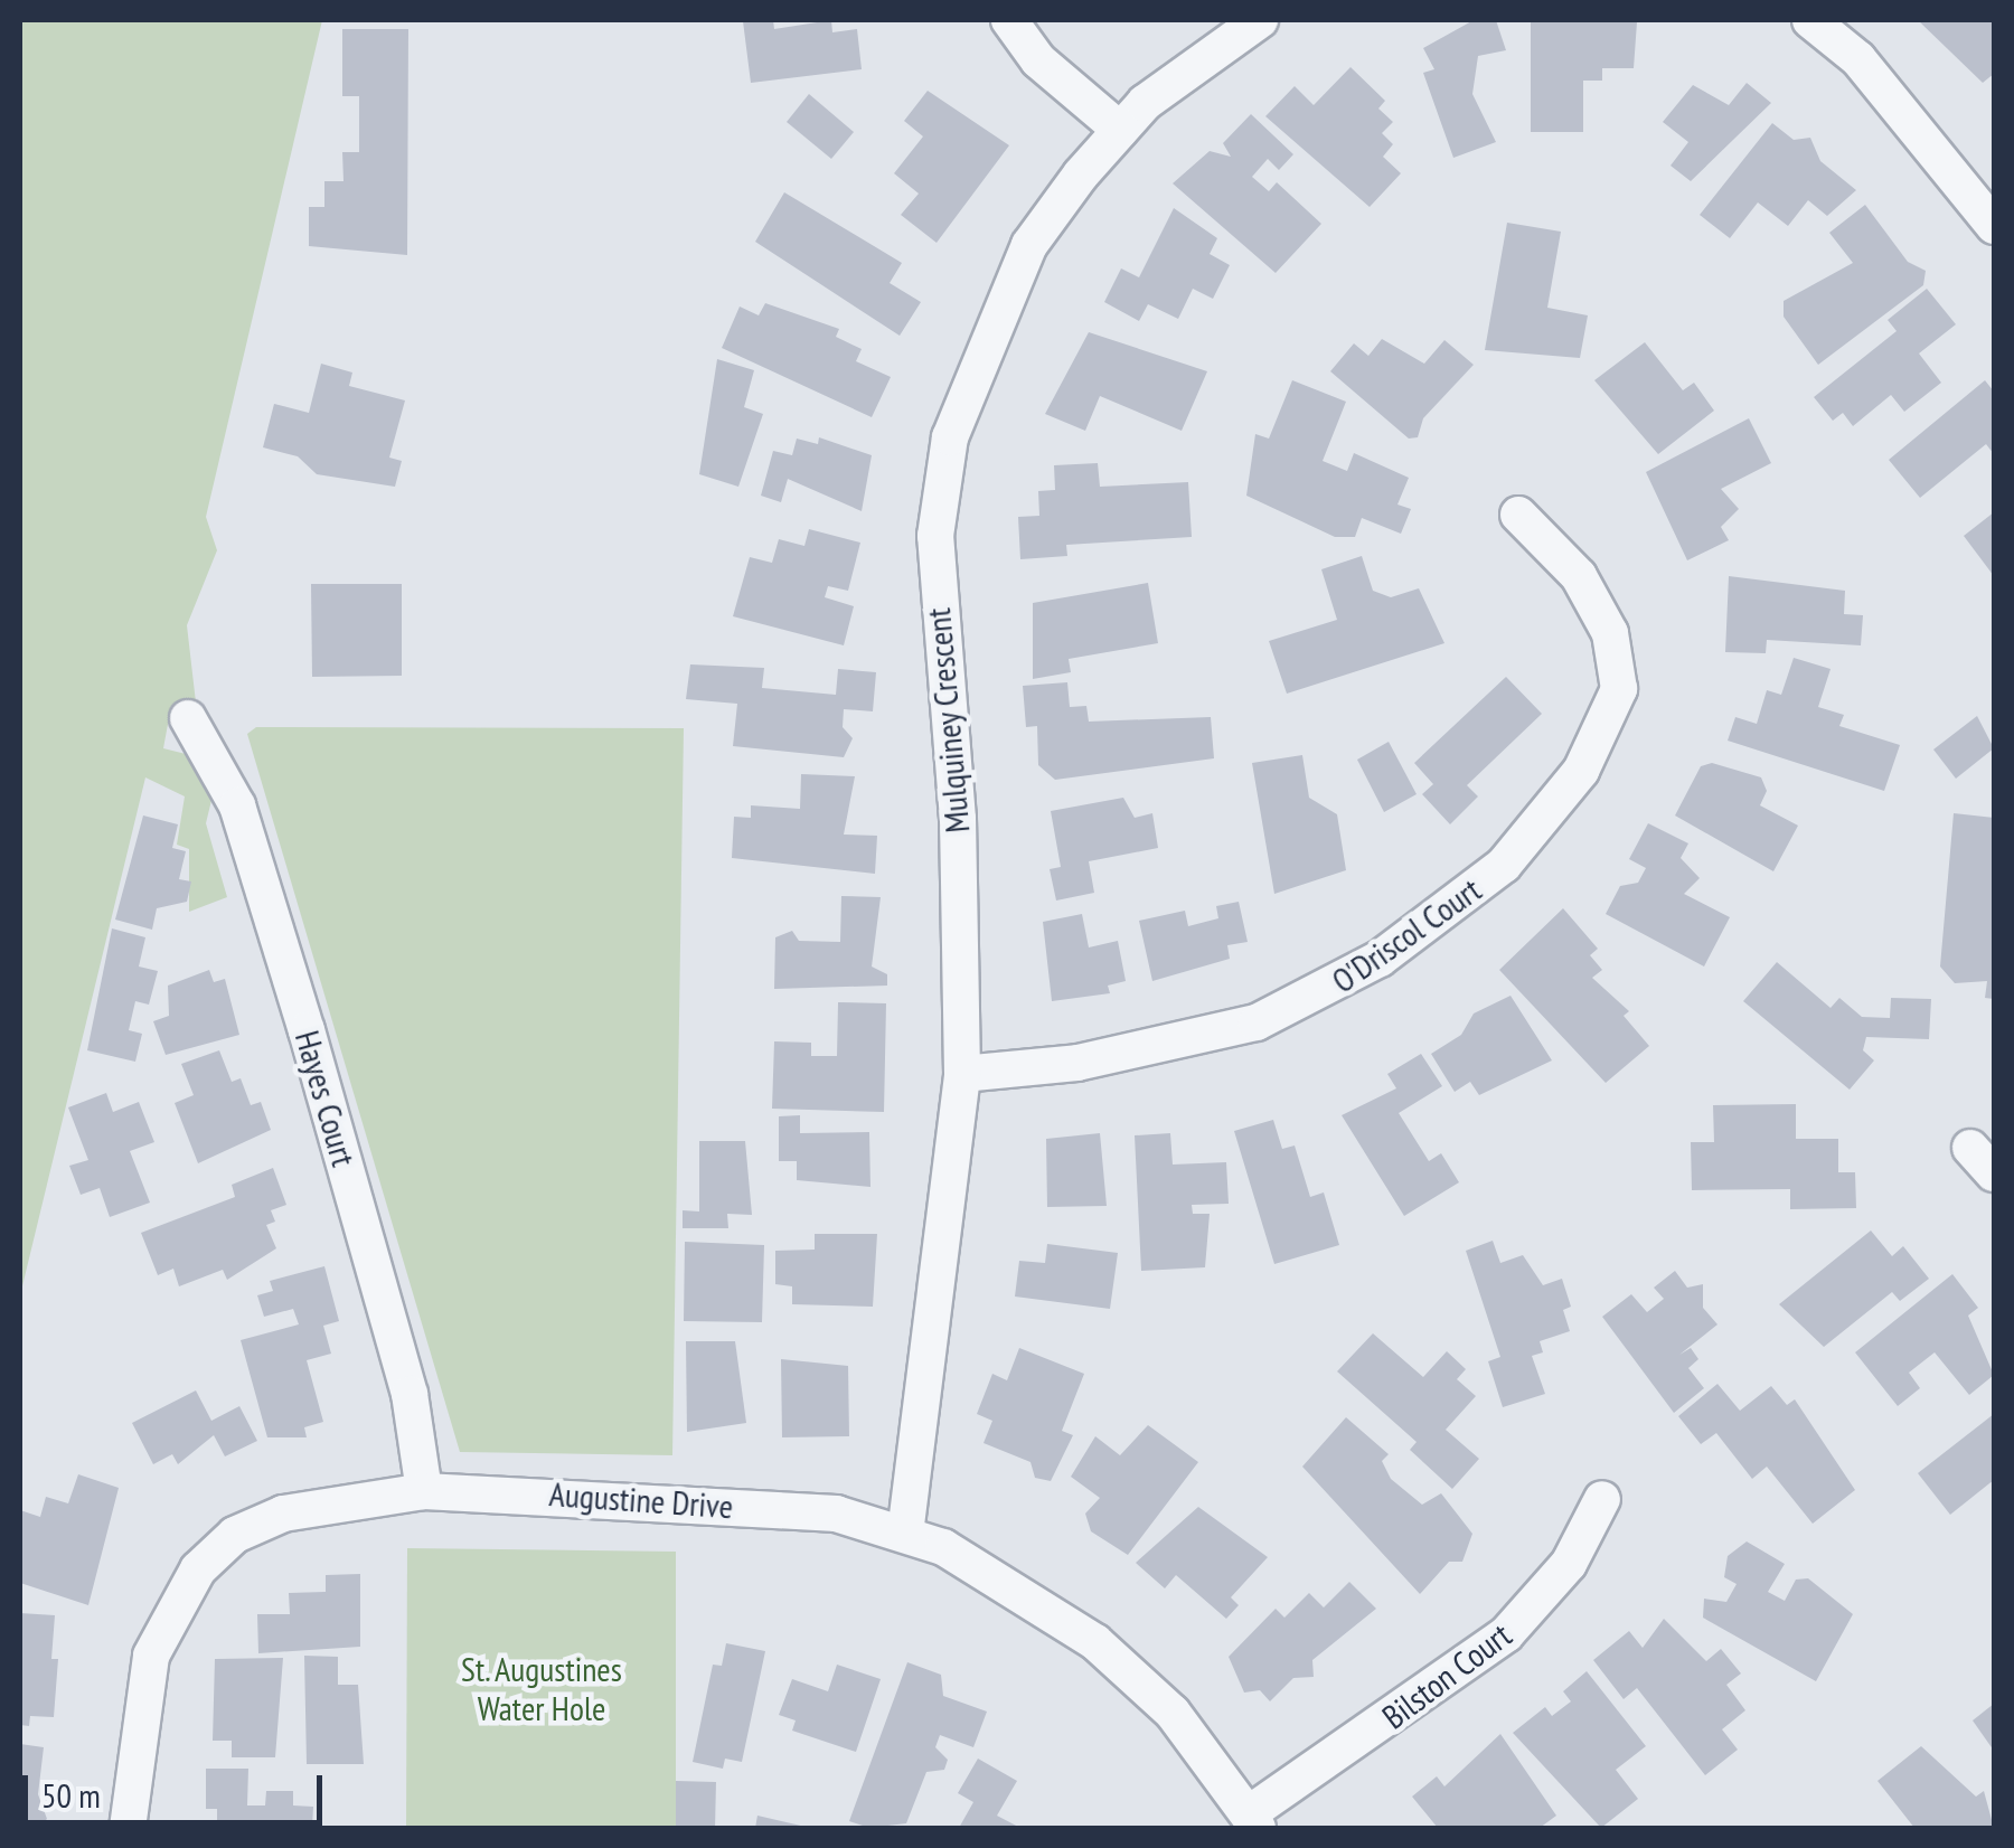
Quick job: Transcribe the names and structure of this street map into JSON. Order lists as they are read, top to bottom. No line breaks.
{"streets":{"street":["Mulquiney Crescent","O'Driscol Court","Hayes Court","Augustine Drive","Bilston Court"]},"crossings":[["Mulquiney Crescent","O'Driscol Court"],["Mulquiney Crescent","Augustine Drive"],["Hayes Court","Augustine Drive"],["Augustine Drive","Bilston Court"]],"parks":["St. Augustines Water Hole"],"scale_bar":"50 m"}
